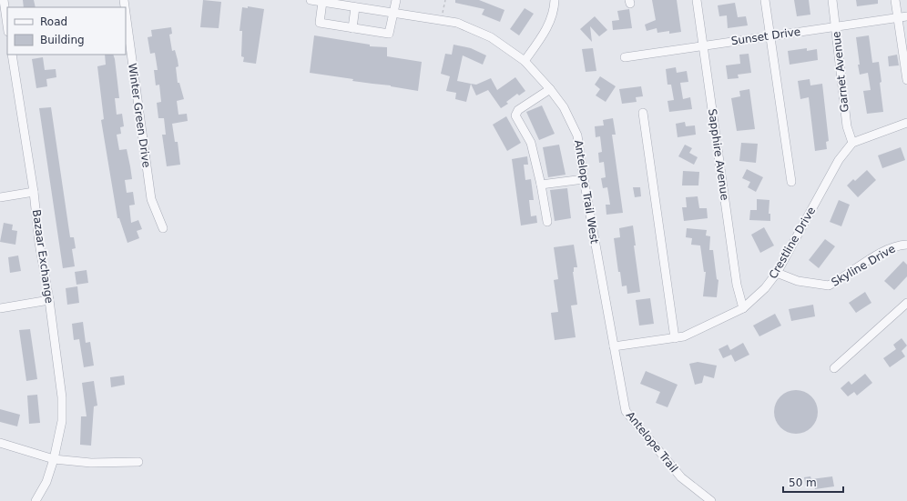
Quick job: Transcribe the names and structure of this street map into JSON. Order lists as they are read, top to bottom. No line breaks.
{"streets":{"street":["Sunset Drive","Garnet Avenue","Winter Green Drive","Sapphire Avenue","Antelope Trail West","Crestline Drive","Bazaar Exchange","Skyline Drive","Antelope Trail"]},"crossings":[["Sunset Drive","Garnet Avenue"],["Sunset Drive","Sapphire Avenue"],["Garnet Avenue","Crestline Drive"],["Sapphire Avenue","Crestline Drive"],["Antelope Trail West","Crestline Drive"],["Antelope Trail West","Antelope Trail"],["Crestline Drive","Skyline Drive"],["Crestline Drive","Antelope Trail"]],"legend":["Road","Building"],"scale_bar":"50 m"}
